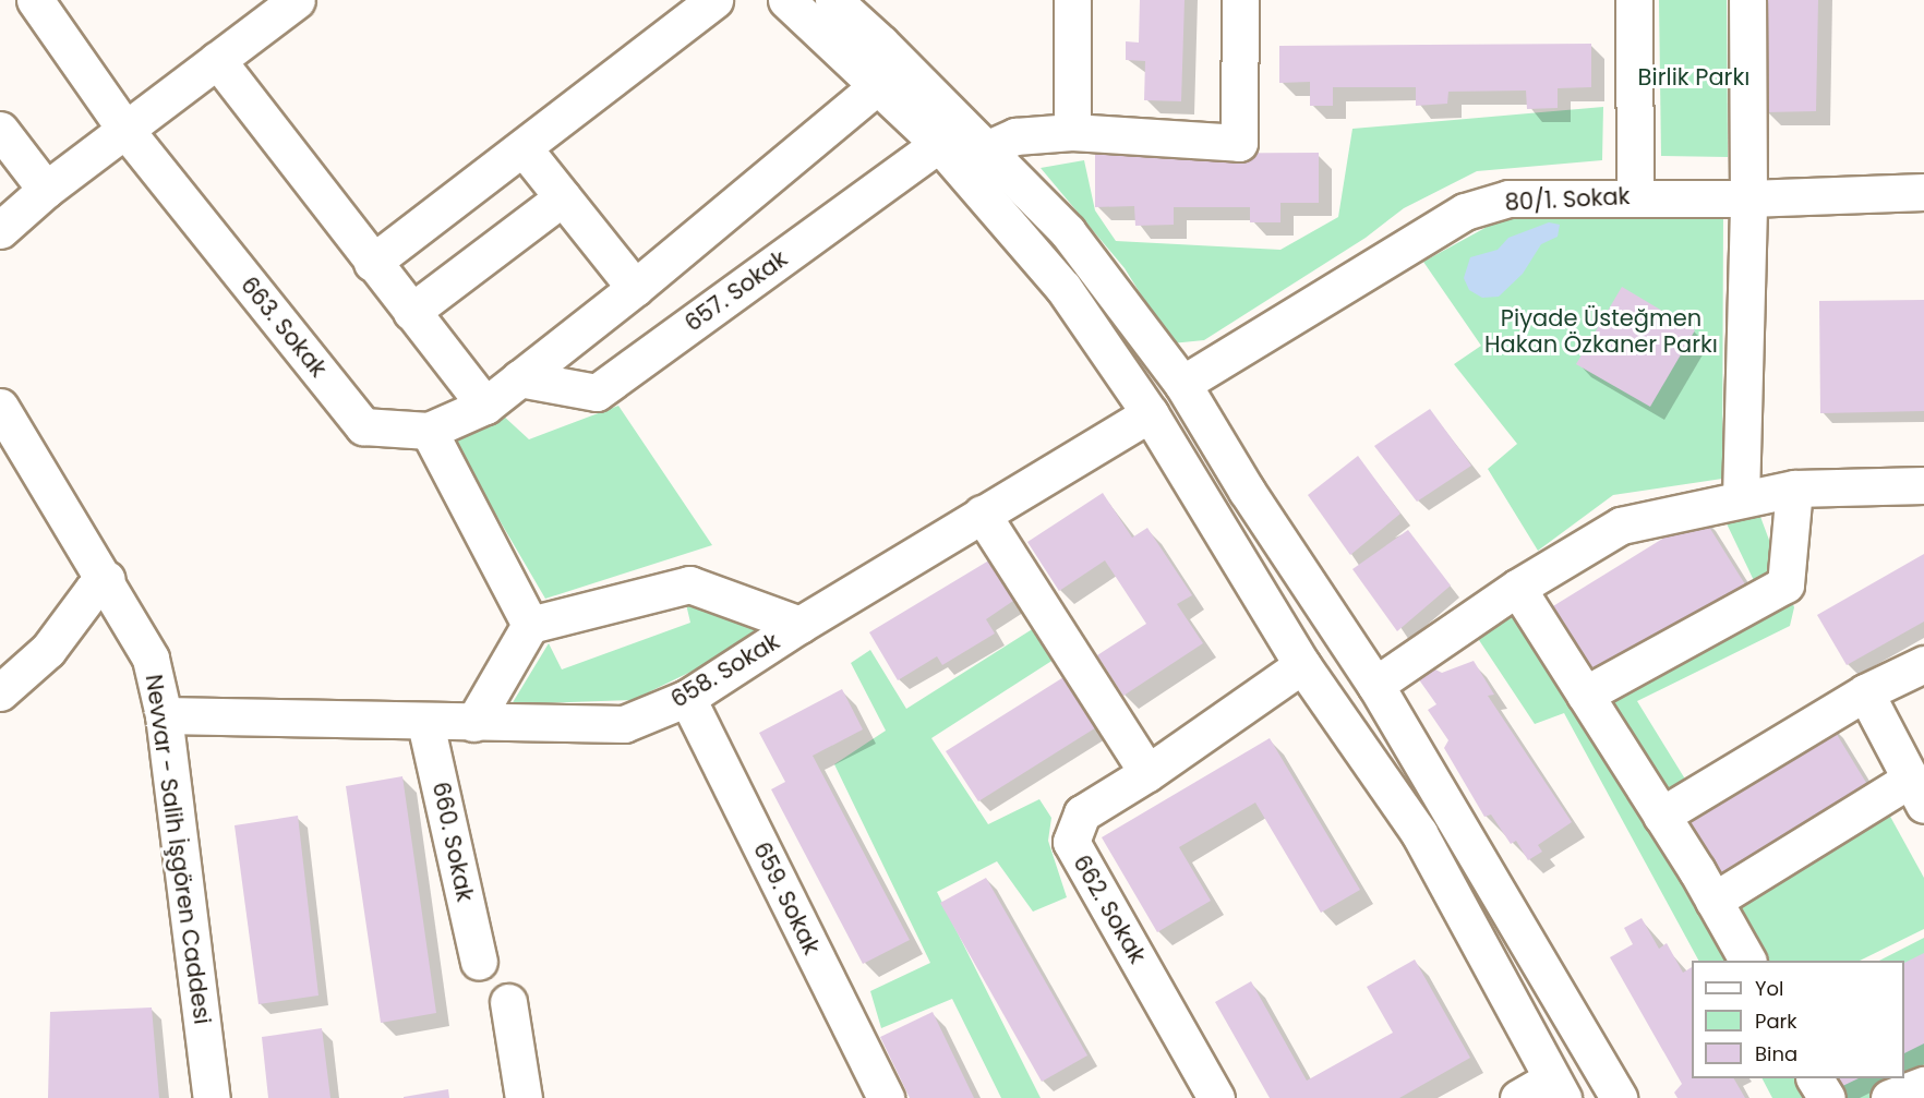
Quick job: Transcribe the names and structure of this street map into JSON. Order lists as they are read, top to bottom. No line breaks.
{"streets":{"street":["80/1. Sokak","657. Sokak","663. Sokak","658. Sokak","660. Sokak","Nevvar - Salih İşgören Caddesi","659. Sokak","662. Sokak"]},"crossings":[["658. Sokak","660. Sokak"],["658. Sokak","Nevvar - Salih İşgören Caddesi"],["658. Sokak","659. Sokak"]],"parks":["Birlik Parkı","Piyade Üsteğmen Hakan Özkaner Parkı"],"legend":["Yol","Park","Bina"]}
